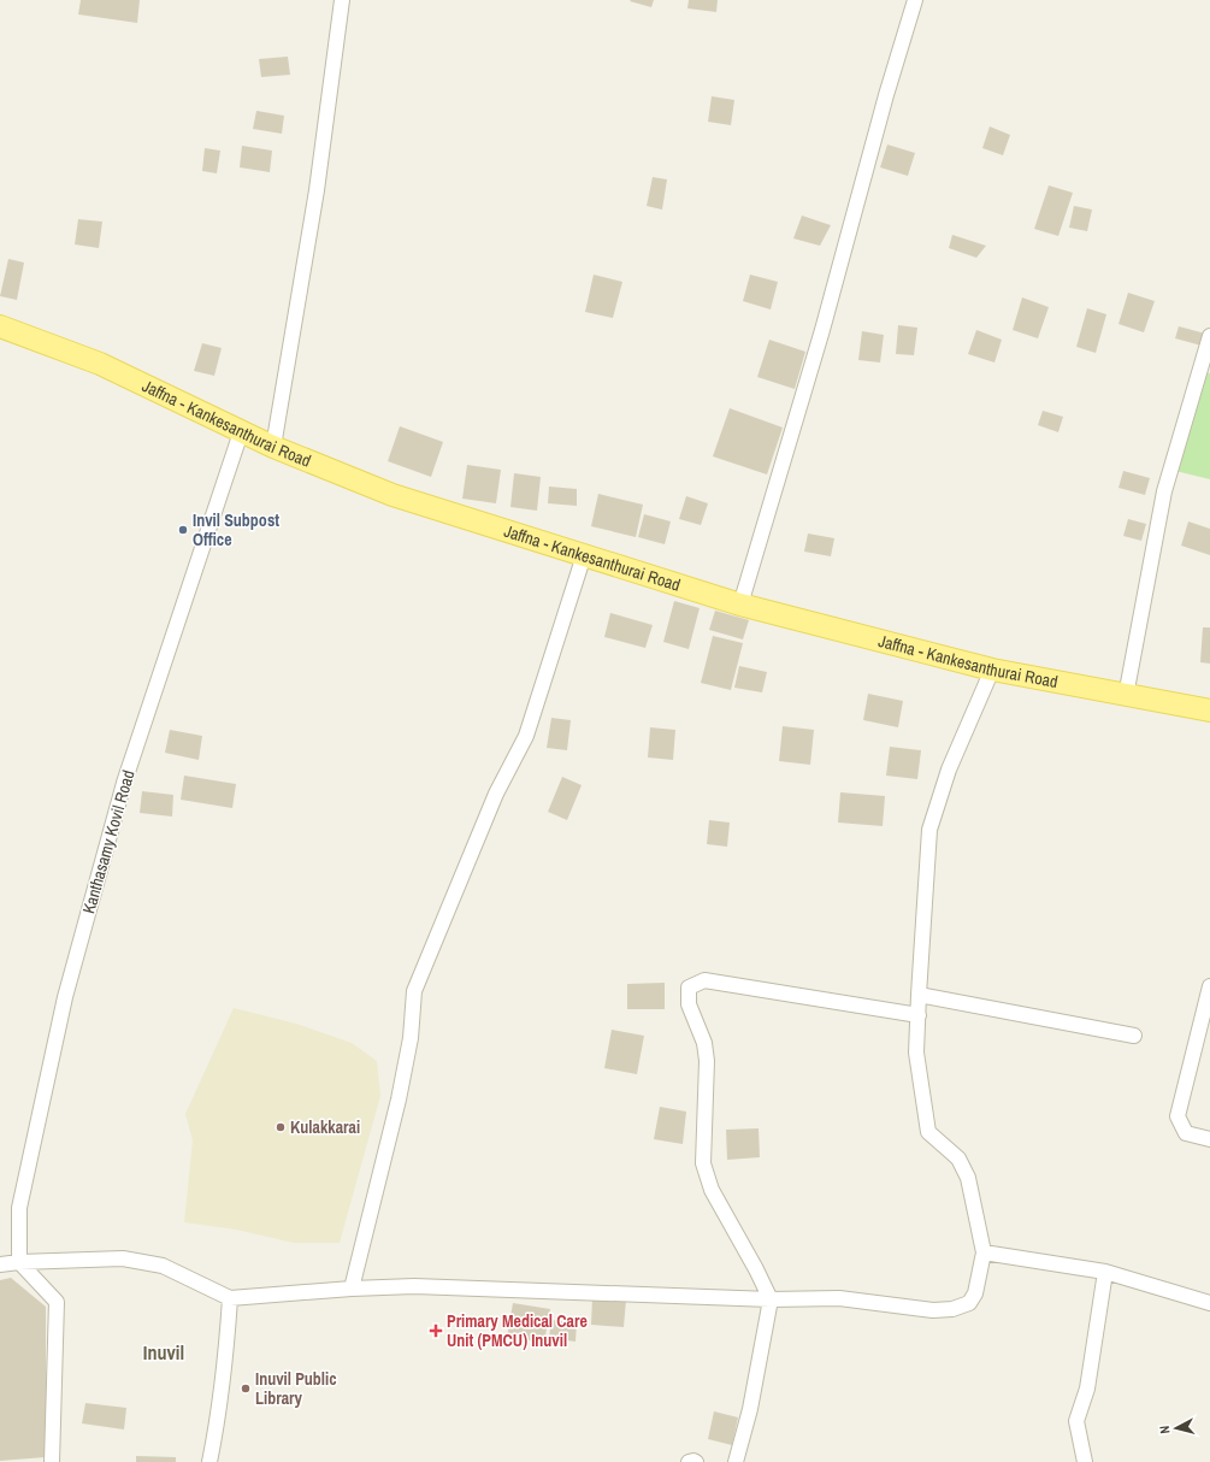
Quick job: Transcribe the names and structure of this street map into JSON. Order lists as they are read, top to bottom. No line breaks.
{"streets":{"main road":["Jaffna - Kankesanthurai Road"],"street":["Kanthasamy Kovil Road"]},"crossings":[["Jaffna - Kankesanthurai Road","Kanthasamy Kovil Road"]],"districts":["Inuvil"],"places":{"other":["Invil Subpost Office","Kulakkarai","Inuvil Public Library"],"health":["Primary Medical Care Unit (PMCU) Inuvil"]},"north":"left"}
